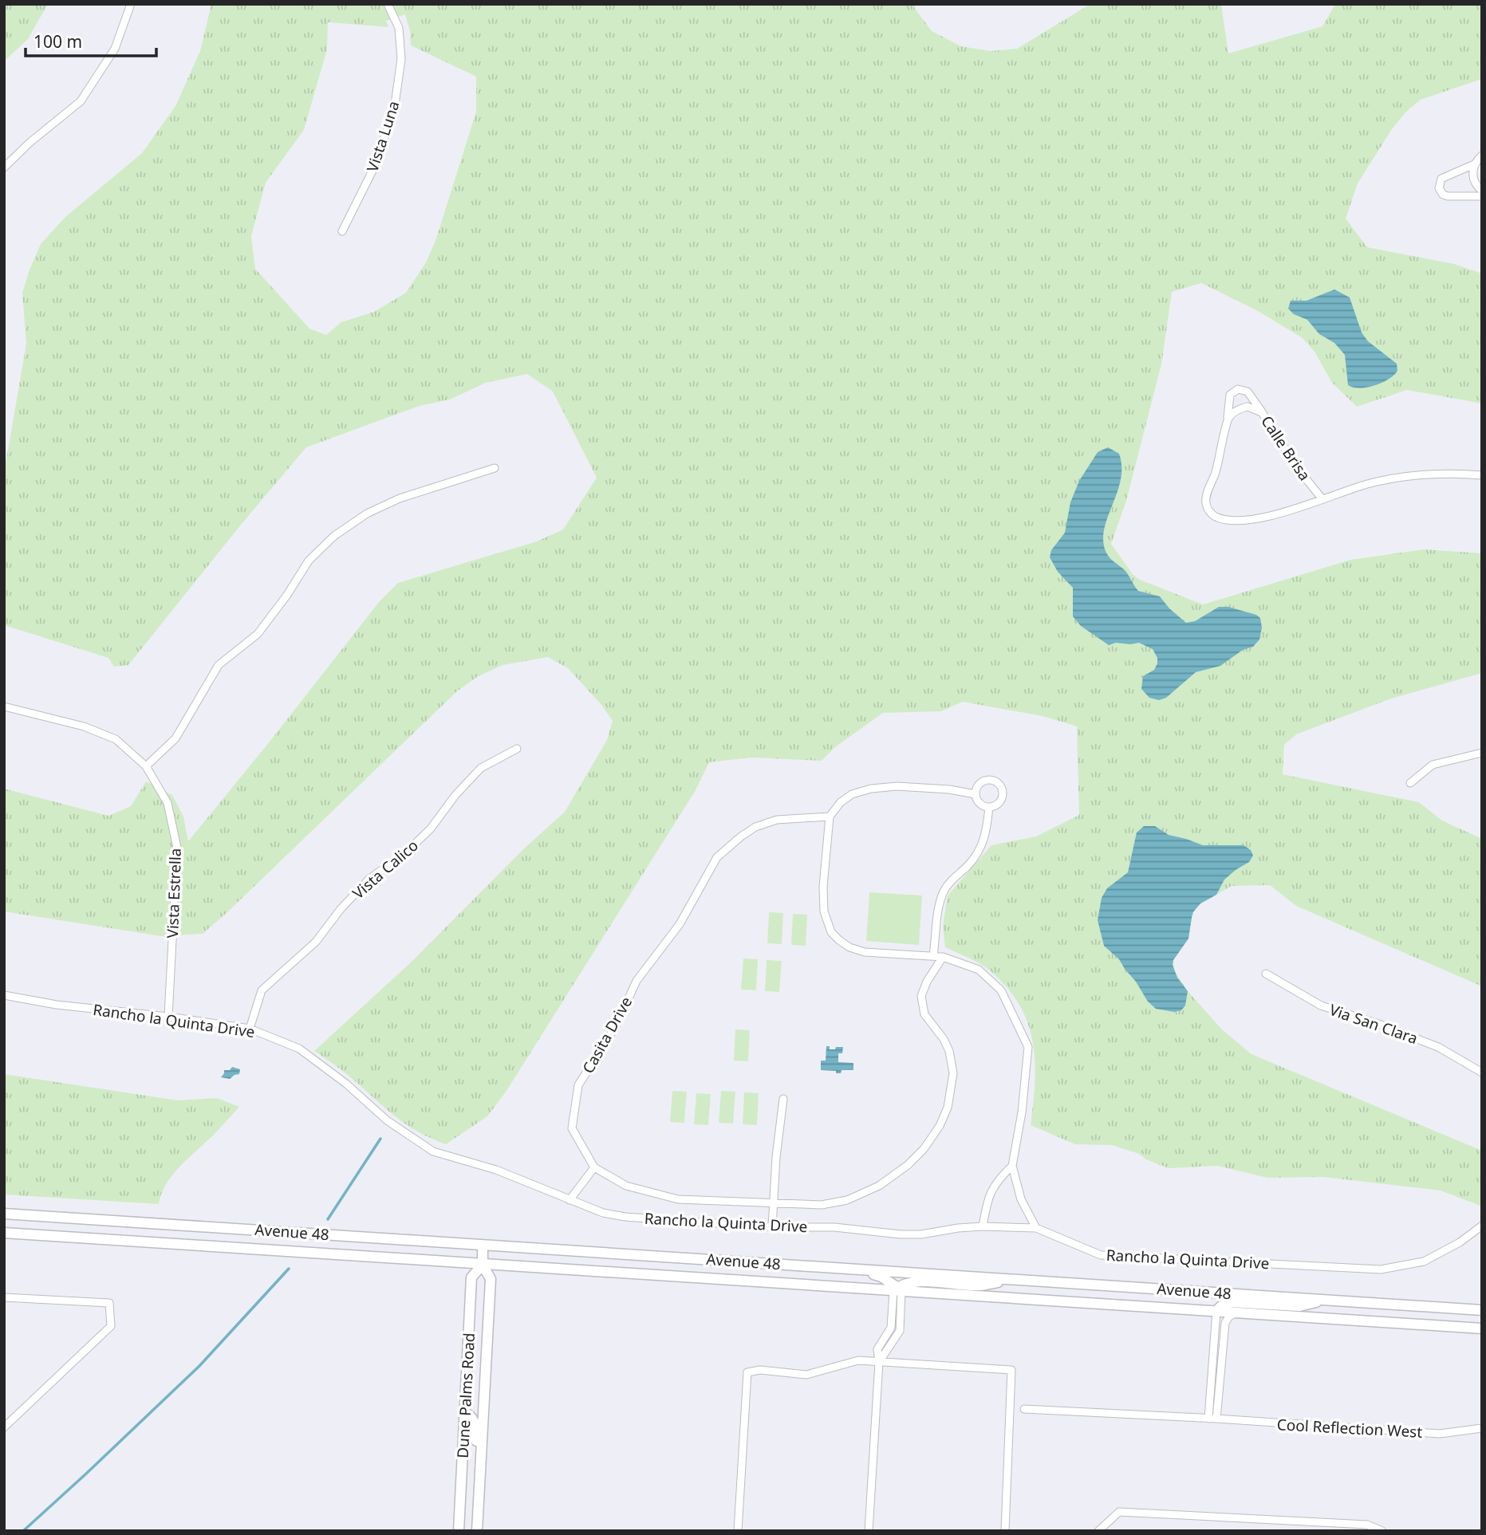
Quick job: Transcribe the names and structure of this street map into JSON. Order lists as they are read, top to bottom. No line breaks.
{"streets":{"main road":["Avenue 48","Dune Palms Road"],"street":["Vista Luna","Calle Brisa","Vista Calico","Vista Estrella","Rancho la Quinta Drive","Via San Clara","Casita Drive","Cool Reflection West"]},"crossings":[["Vista Calico","Rancho la Quinta Drive"],["Vista Estrella","Rancho la Quinta Drive"],["Avenue 48","Dune Palms Road"]],"scale_bar":"100 m"}
